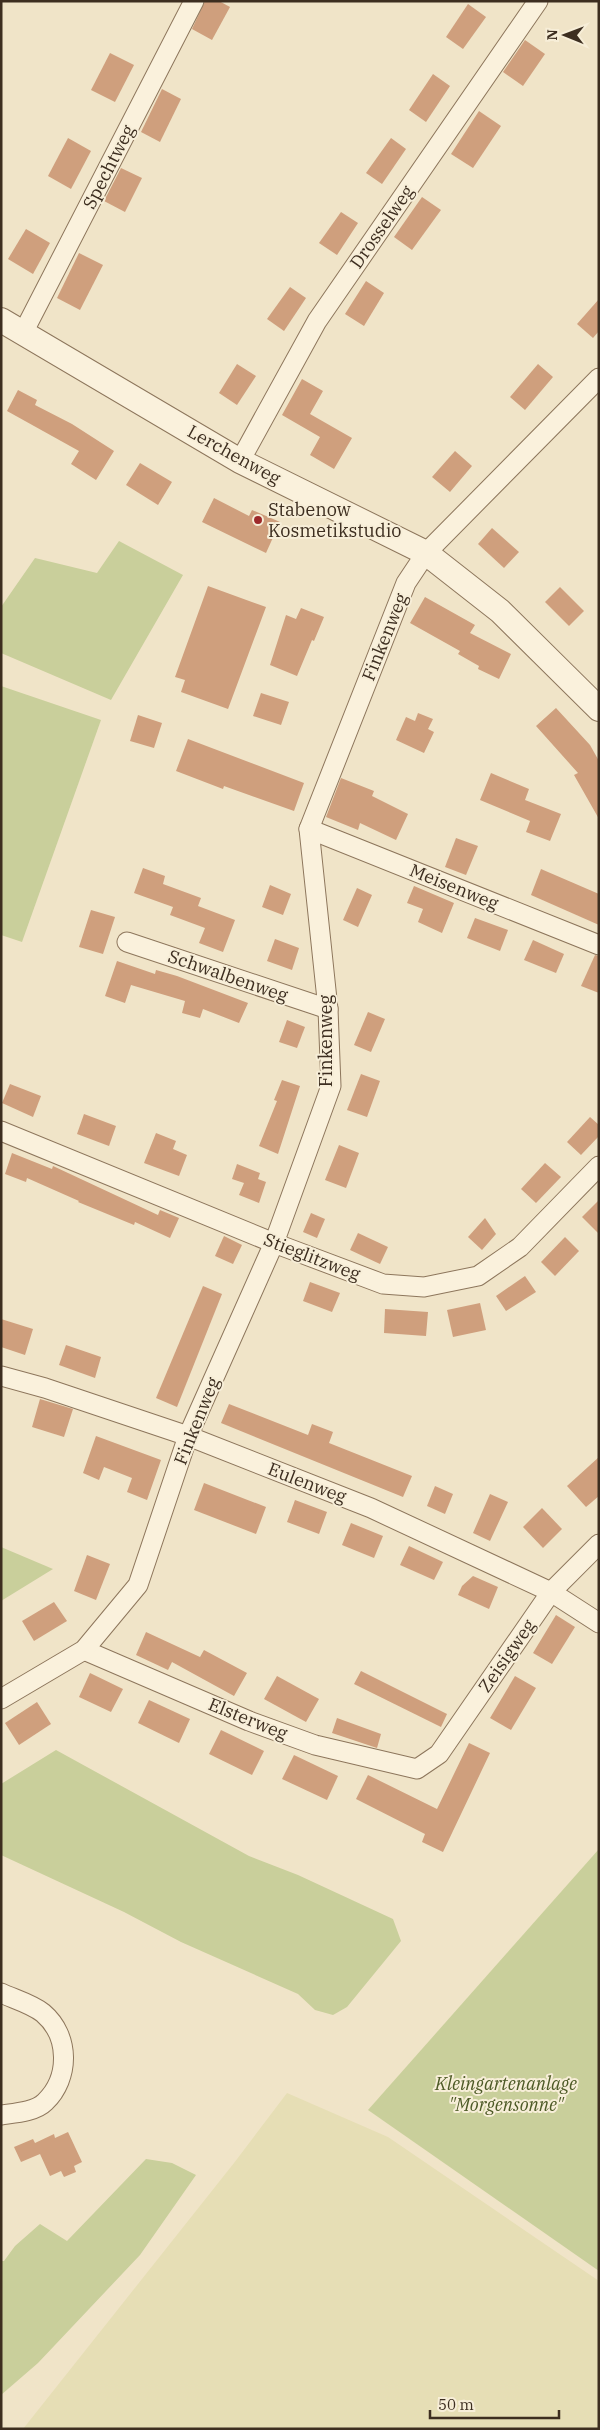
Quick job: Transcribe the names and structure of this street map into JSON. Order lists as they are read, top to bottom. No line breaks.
{"streets":{"street":["Spechtweg","Drosselweg","Lerchenweg","Finkenweg","Meisenweg","Schwalbenweg","Stieglitzweg","Eulenweg","Zeisigweg","Elsterweg"]},"crossings":[["Spechtweg","Lerchenweg"],["Drosselweg","Lerchenweg"],["Lerchenweg","Finkenweg"],["Finkenweg","Meisenweg"],["Finkenweg","Schwalbenweg"],["Finkenweg","Stieglitzweg"],["Finkenweg","Eulenweg"],["Finkenweg","Elsterweg"],["Eulenweg","Zeisigweg"],["Zeisigweg","Elsterweg"]],"parks":["Kleingartenanlage \"Morgensonne\""],"places":["Stabenow Kosmetikstudio"],"scale_bar":"50 m","north":"left"}
